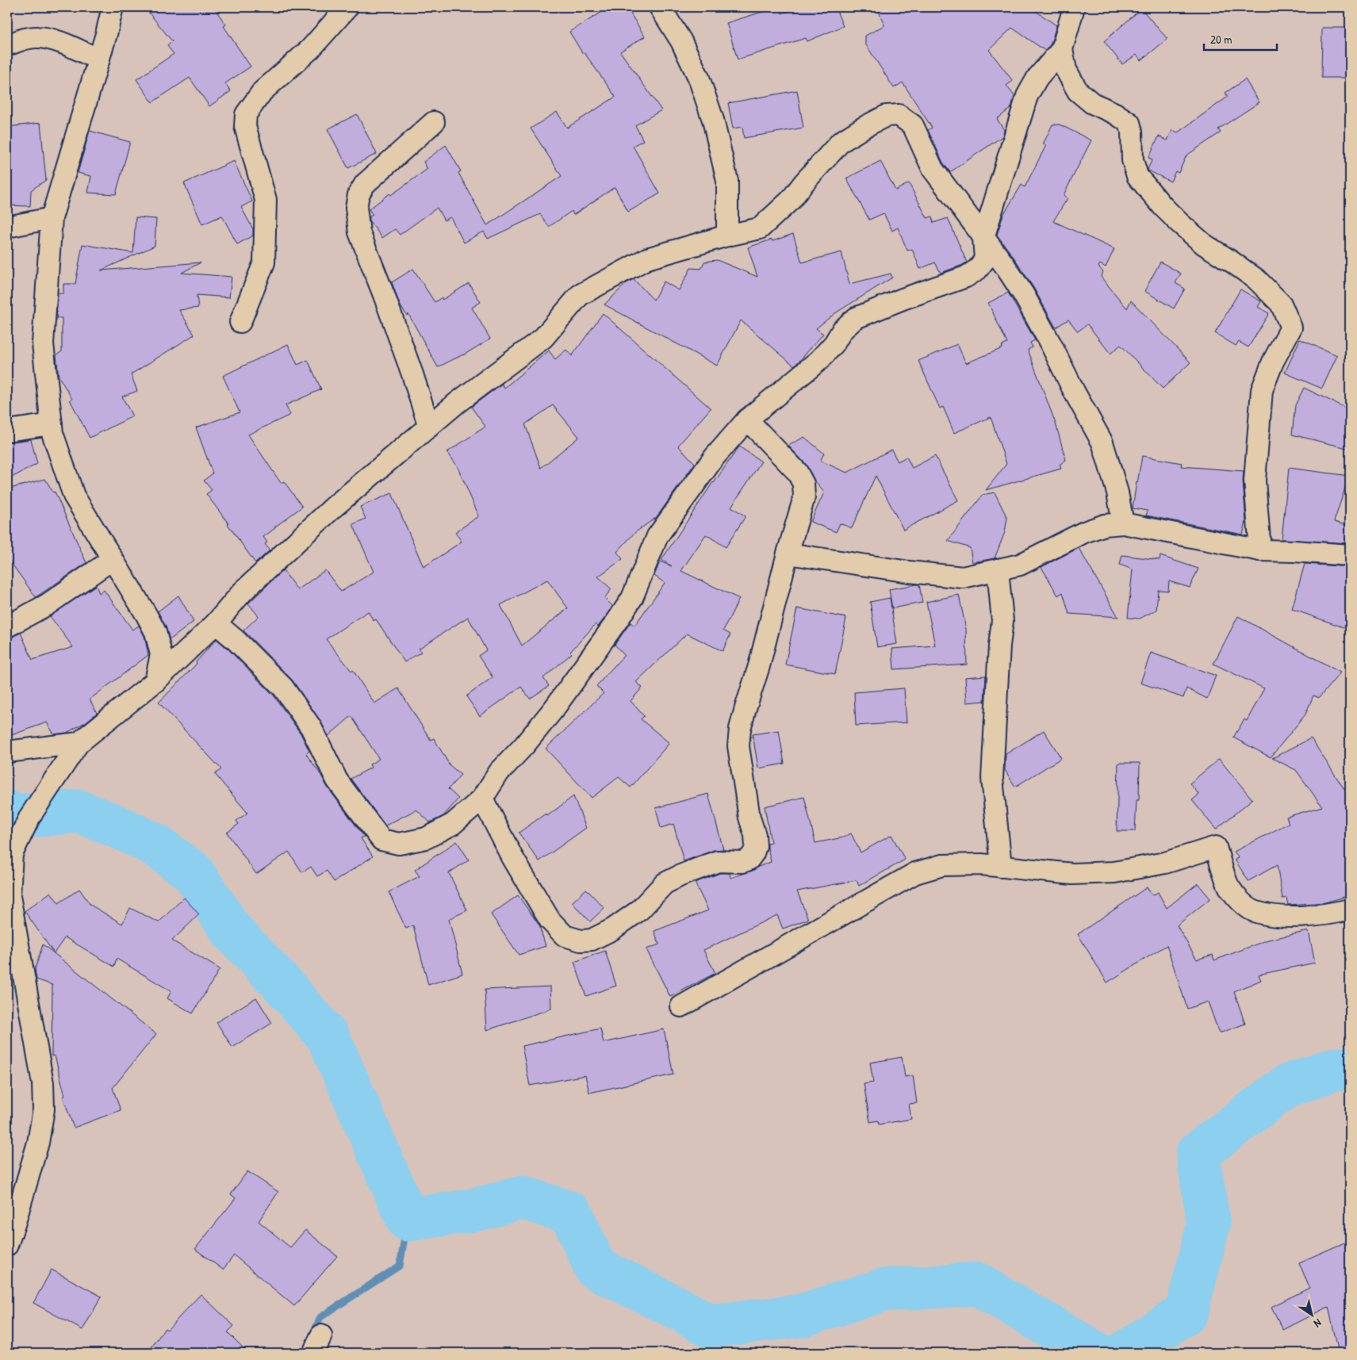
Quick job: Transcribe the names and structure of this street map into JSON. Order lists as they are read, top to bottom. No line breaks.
{"scale_bar":"20 m","north":"bottom right"}
